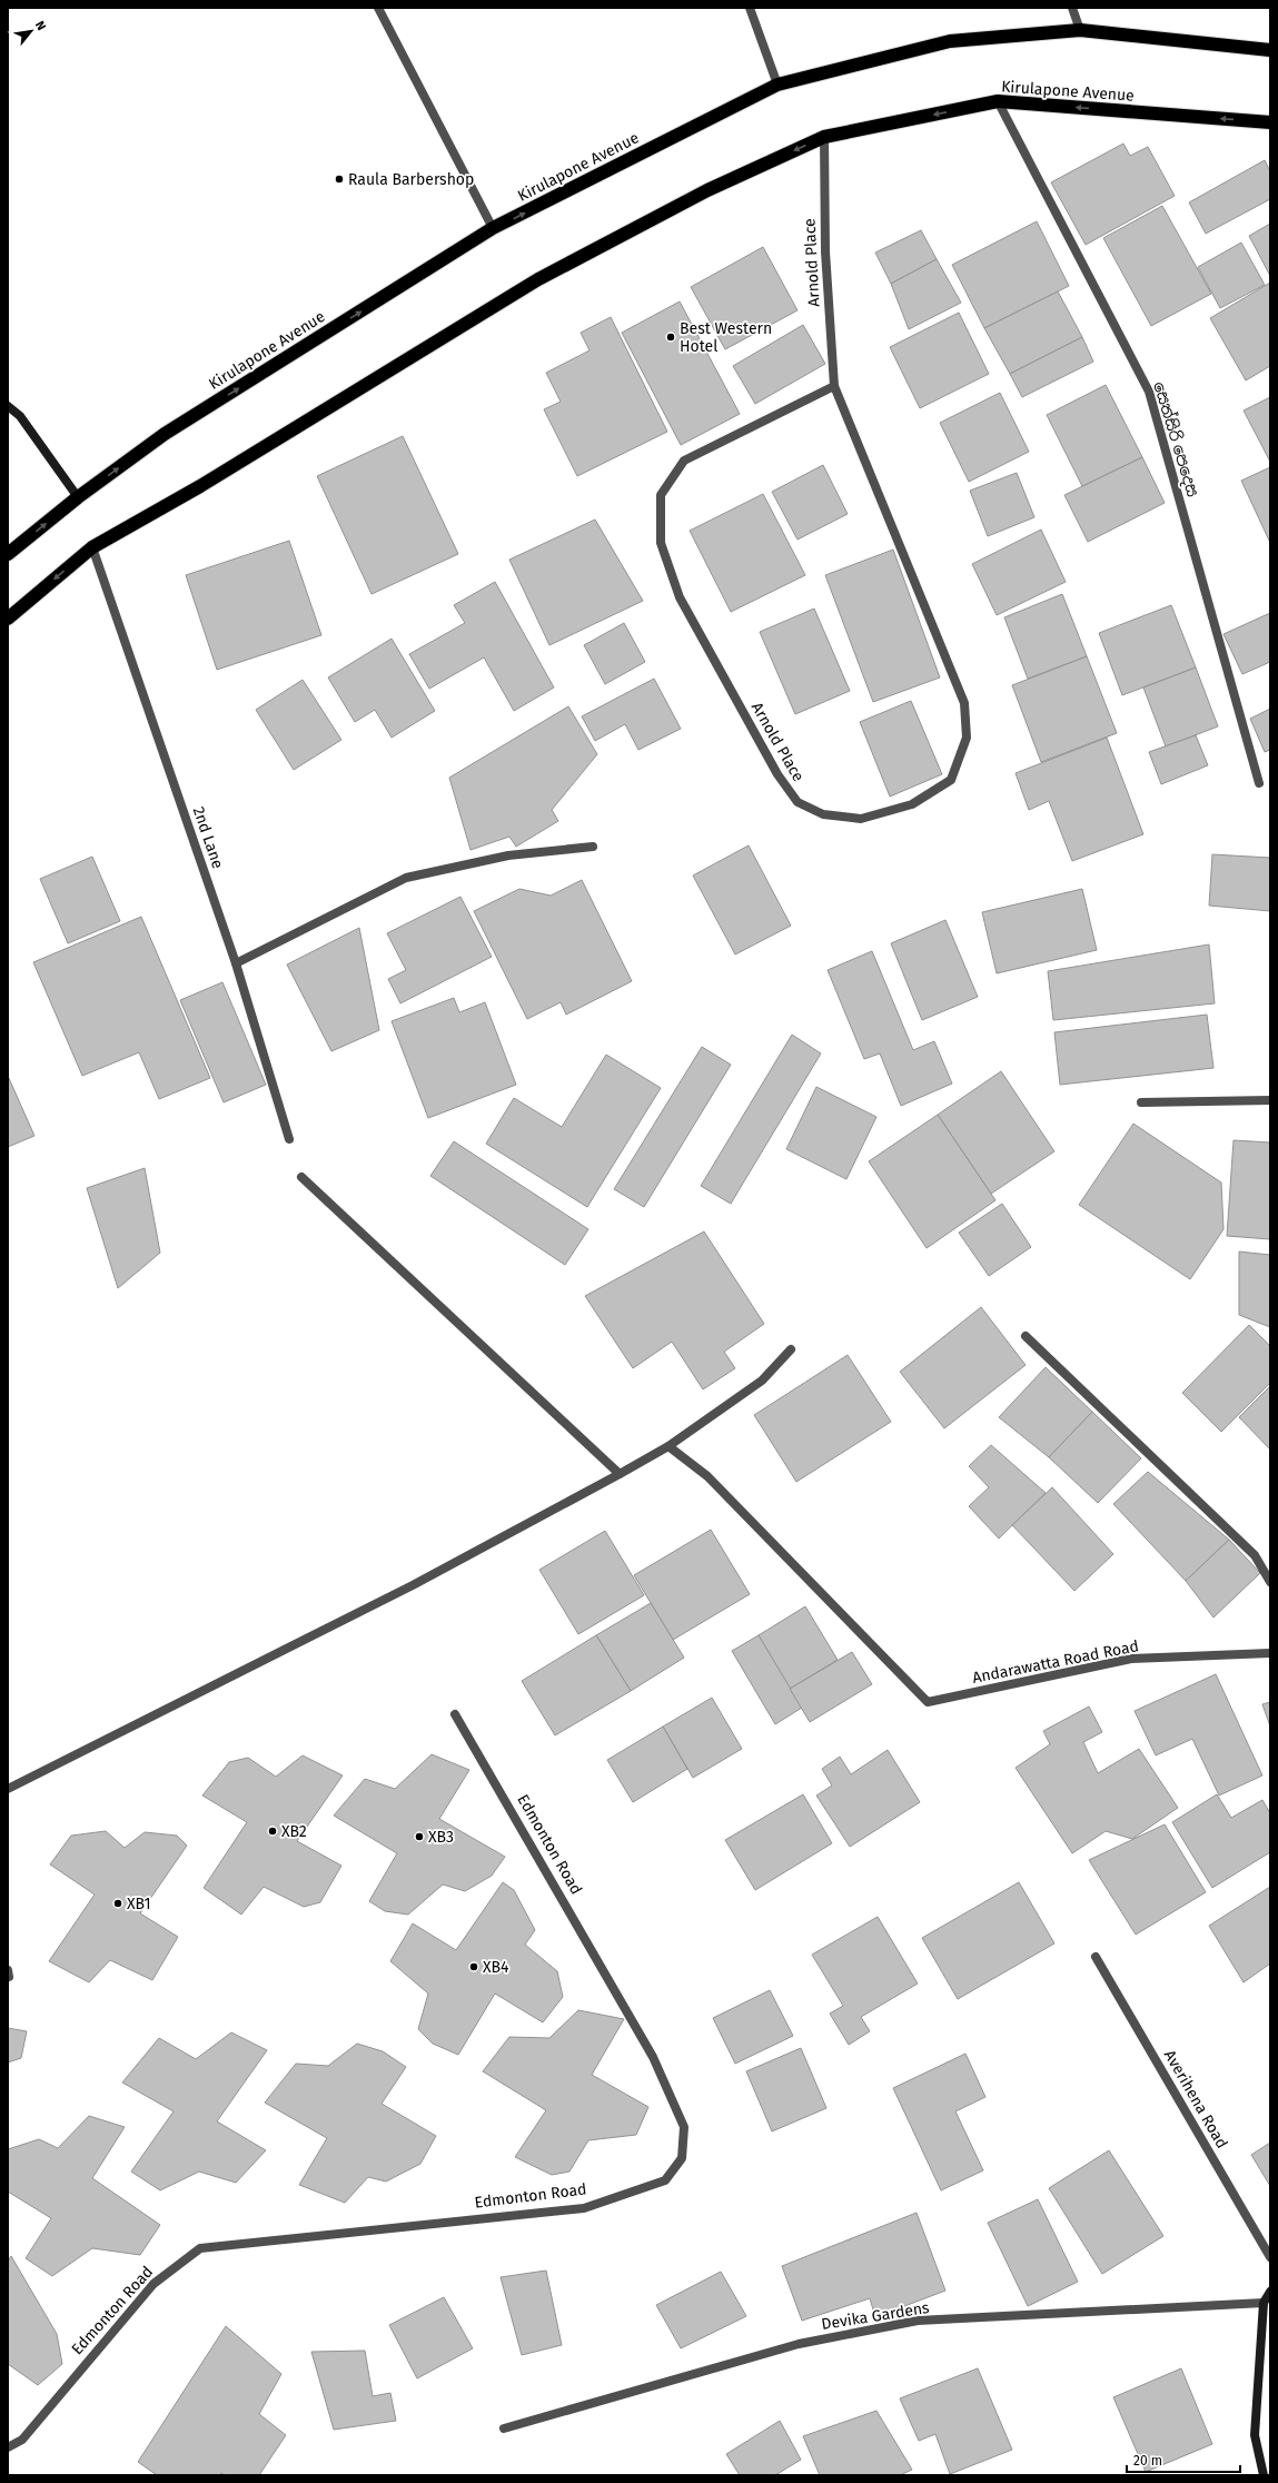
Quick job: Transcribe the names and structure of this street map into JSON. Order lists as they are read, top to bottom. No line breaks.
{"streets":{"highway":["Kirulapone Avenue"],"street":["Arnold Place","සෙත්සිරි පෙදෙස","2nd Lane","Andarawatta Road Road","Edmonton Road","Averihena Road","Devika Gardens"]},"crossings":[["Kirulapone Avenue","Arnold Place"],["Kirulapone Avenue","සෙත්සිරි පෙදෙස"],["Kirulapone Avenue","2nd Lane"]],"places":["Raula Barbershop","Best Western Hotel","XB2","XB3","XB1","XB4"],"scale_bar":"20 m","north":"top right"}
